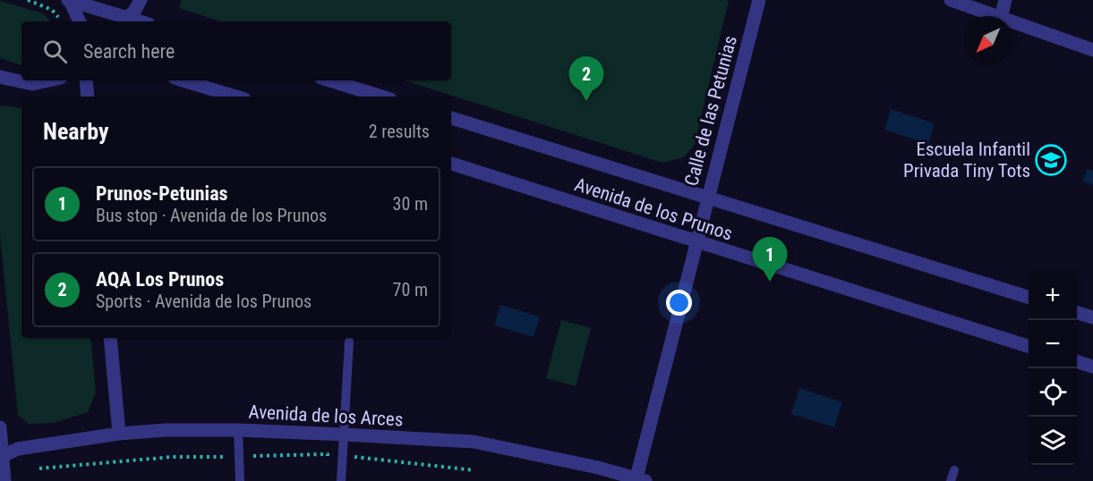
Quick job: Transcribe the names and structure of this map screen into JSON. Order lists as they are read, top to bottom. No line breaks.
{"streets":{"street":["Calle de las Petunias","Avenida de los Prunos","Avenida de los Arces"]},"crossings":[["Calle de las Petunias","Avenida de los Prunos"],["Calle de las Petunias","Avenida de los Arces"]],"places":{"school or university":["Escuela Infantil Privada Tiny Tots"]},"north":"bottom left","page":{"search":"Search here","pins":["2","1"],"heading":["Nearby","2 results"],"list":[{"mark":"1","name":"Prunos-Petunias","note":"Bus stop · Avenida de los Prunos","value":"30 m"},{"mark":"2","name":"AQA Los Prunos","note":"Sports · Avenida de los Prunos","value":"70 m"}],"map_buttons":["+","−"]}}
